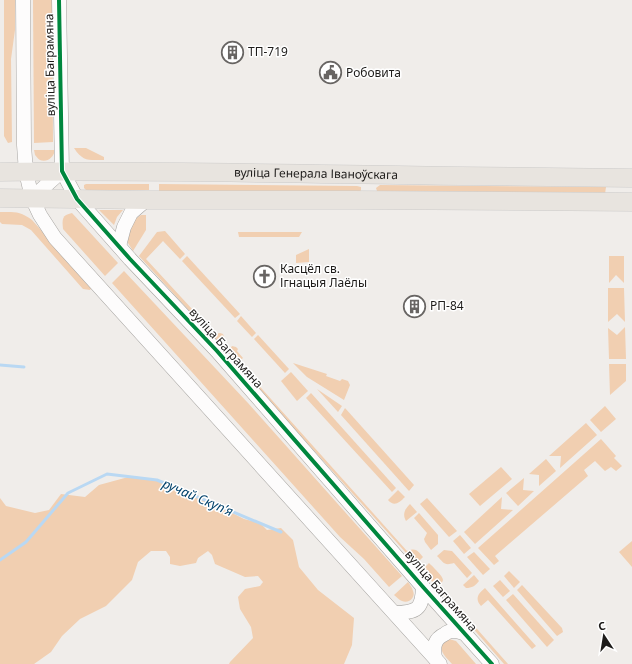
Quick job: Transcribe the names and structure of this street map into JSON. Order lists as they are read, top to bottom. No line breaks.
{"streets":{"main road":["вуліца Генерала Іваноўскага"],"street":["вуліца Баграмяна"]},"crossings":[["вуліца Баграмяна","вуліца Генерала Іваноўскага"]],"water":["ручай Скупʼя"],"places":{"building":["ТП-719","РП-84"],"public building":["Робовита"],"church":["Касцёл св. Ігнацыя Лаёлы"]},"north":"top"}
